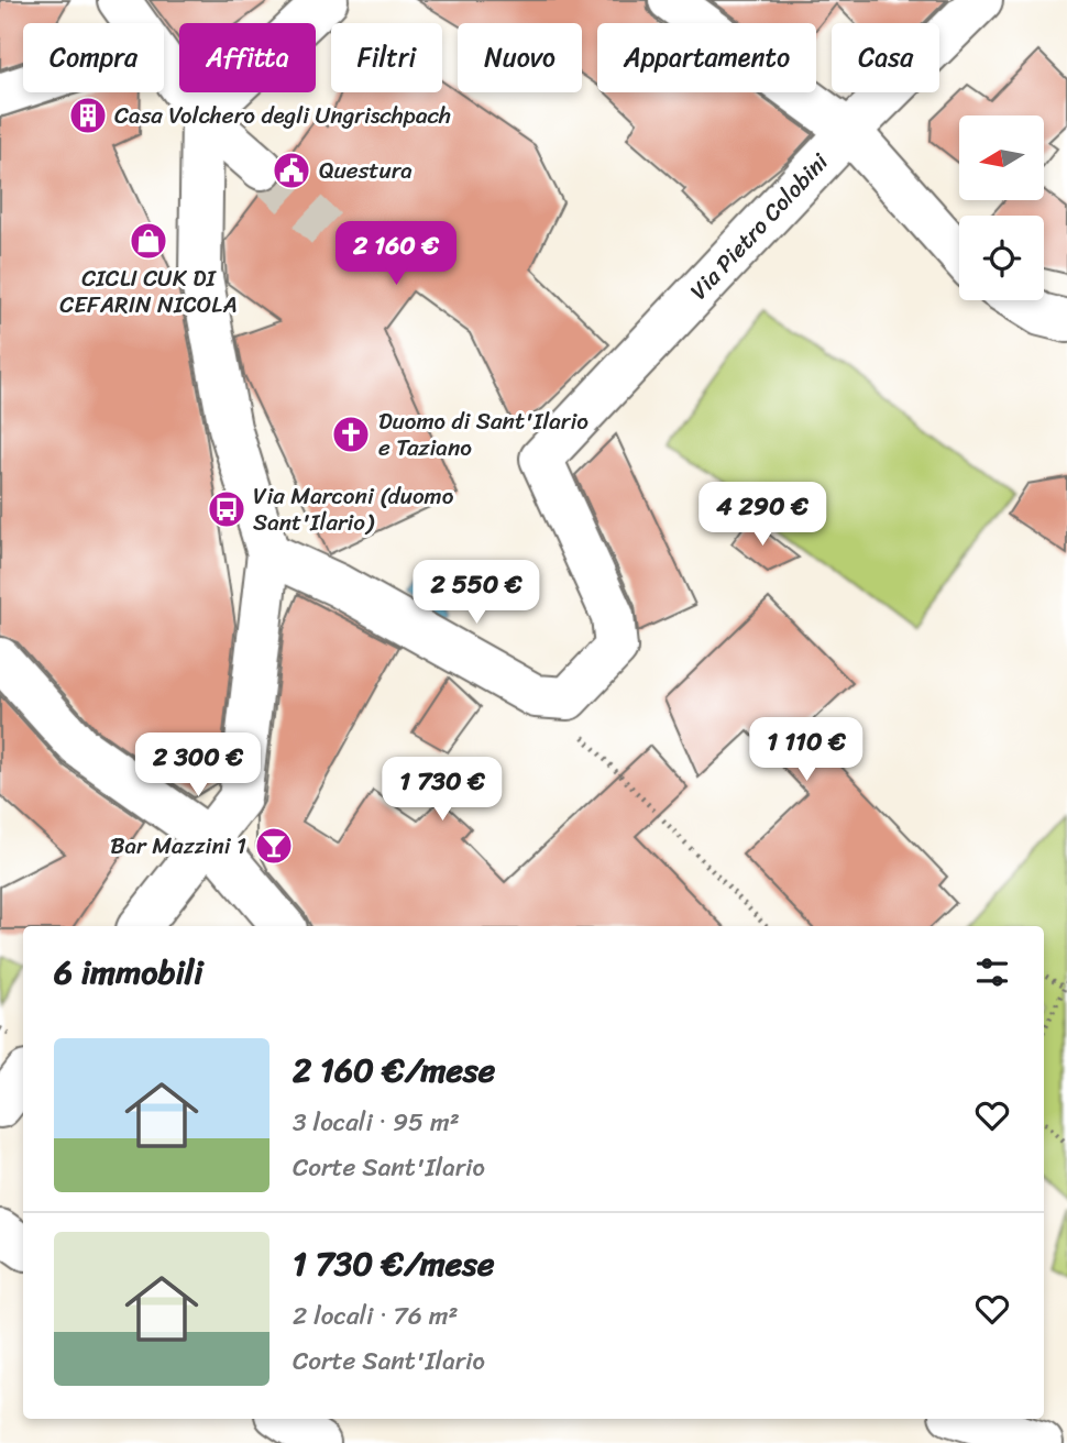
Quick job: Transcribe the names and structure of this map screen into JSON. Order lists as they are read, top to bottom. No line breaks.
{"streets":{"street":["Via Pietro Colobini"]},"places":{"building":["Casa Volchero degli Ungrischpach"],"public building":["Questura"],"shop":["CICLI CUK DI CEFARIN NICOLA"],"church":["Duomo di Sant'Ilario e Taziano"],"bus stop":["Via Marconi (duomo Sant'Ilario)"],"bar":["Bar Mazzini 1"]},"north":"left","page":{"chip":["Compra","Affitta","Filtri","Nuovo","Appartamento","Casa"],"price":["2 160 €","4 290 €","2 550 €","1 110 €","2 300 €","1 730 €"],"heading":"6 immobili","list":[{"name":"2 160 €/mese","note":"3 locali · 95 m² · Corte Sant'Ilario"},{"name":"1 730 €/mese","note":"2 locali · 76 m² · Corte Sant'Ilario"}]}}
